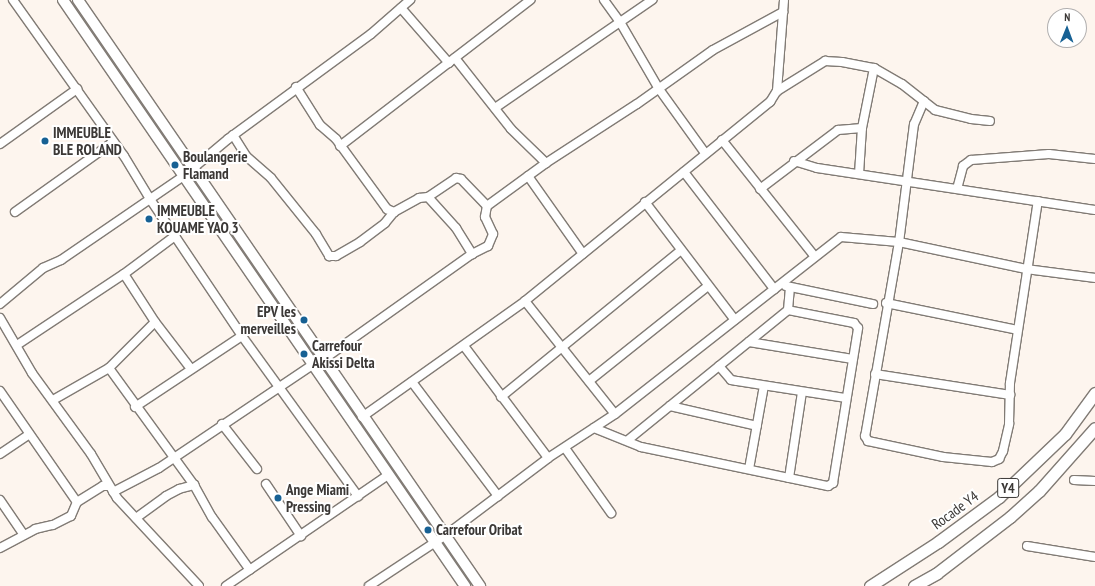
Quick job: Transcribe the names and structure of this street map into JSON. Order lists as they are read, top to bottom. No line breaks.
{"streets":{"highway":["Y4","Rocade Y4"]},"places":["IMMEUBLE BLE ROLAND","Boulangerie Flamand","IMMEUBLE KOUAME YAO 3","EPV les merveilles","Carrefour Akissi Delta","Ange Miami Pressing","Carrefour Oribat"],"north":"top"}
